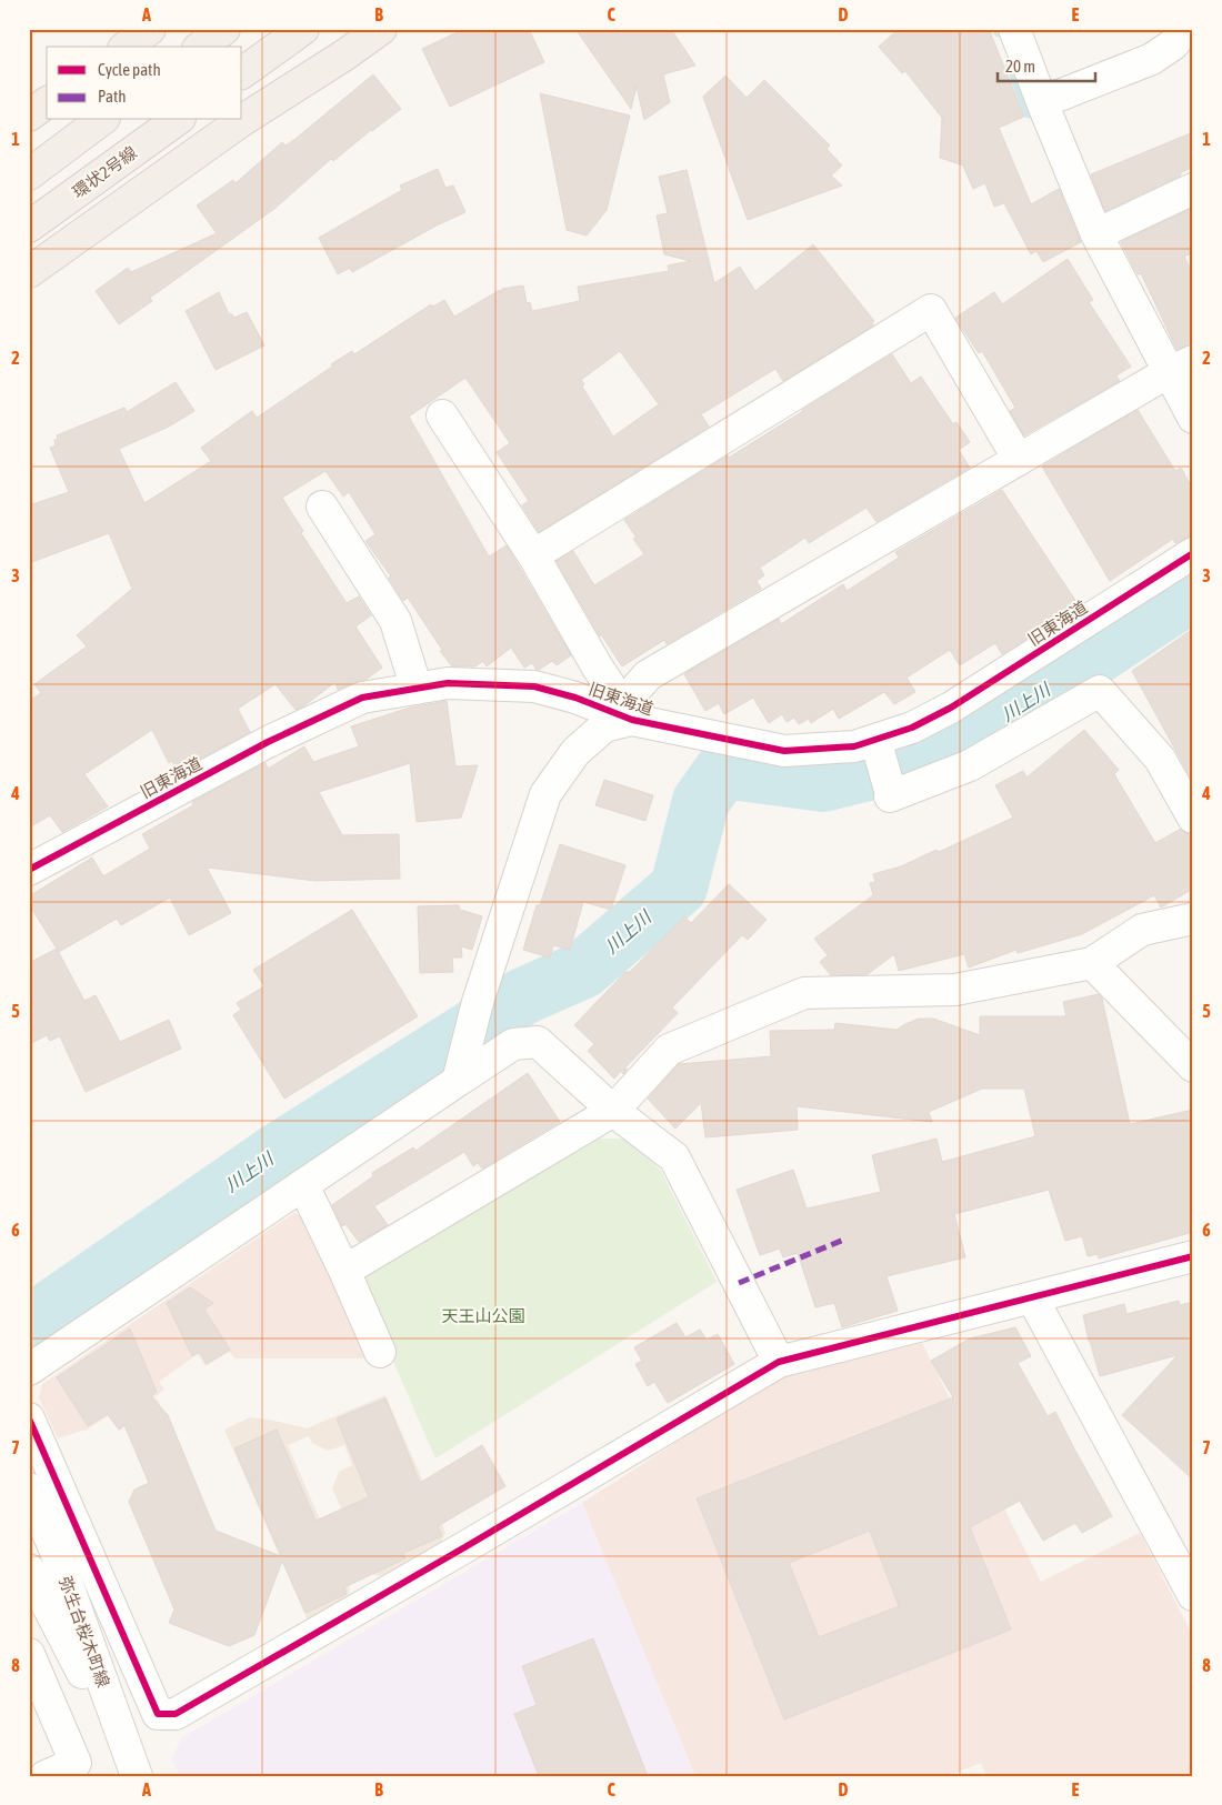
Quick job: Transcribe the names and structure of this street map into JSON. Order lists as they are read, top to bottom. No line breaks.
{"streets":{"main road":["環状2号線"],"street":["旧東海道","弥生台桜木町線"]},"water":["川上川"],"parks":["天王山公園"],"legend":["Cycle path","Path"],"scale_bar":"20 m","grid":{"columns":["A","B","C","D","E"],"rows":["1","2","3","4","5","6","7","8"]}}
